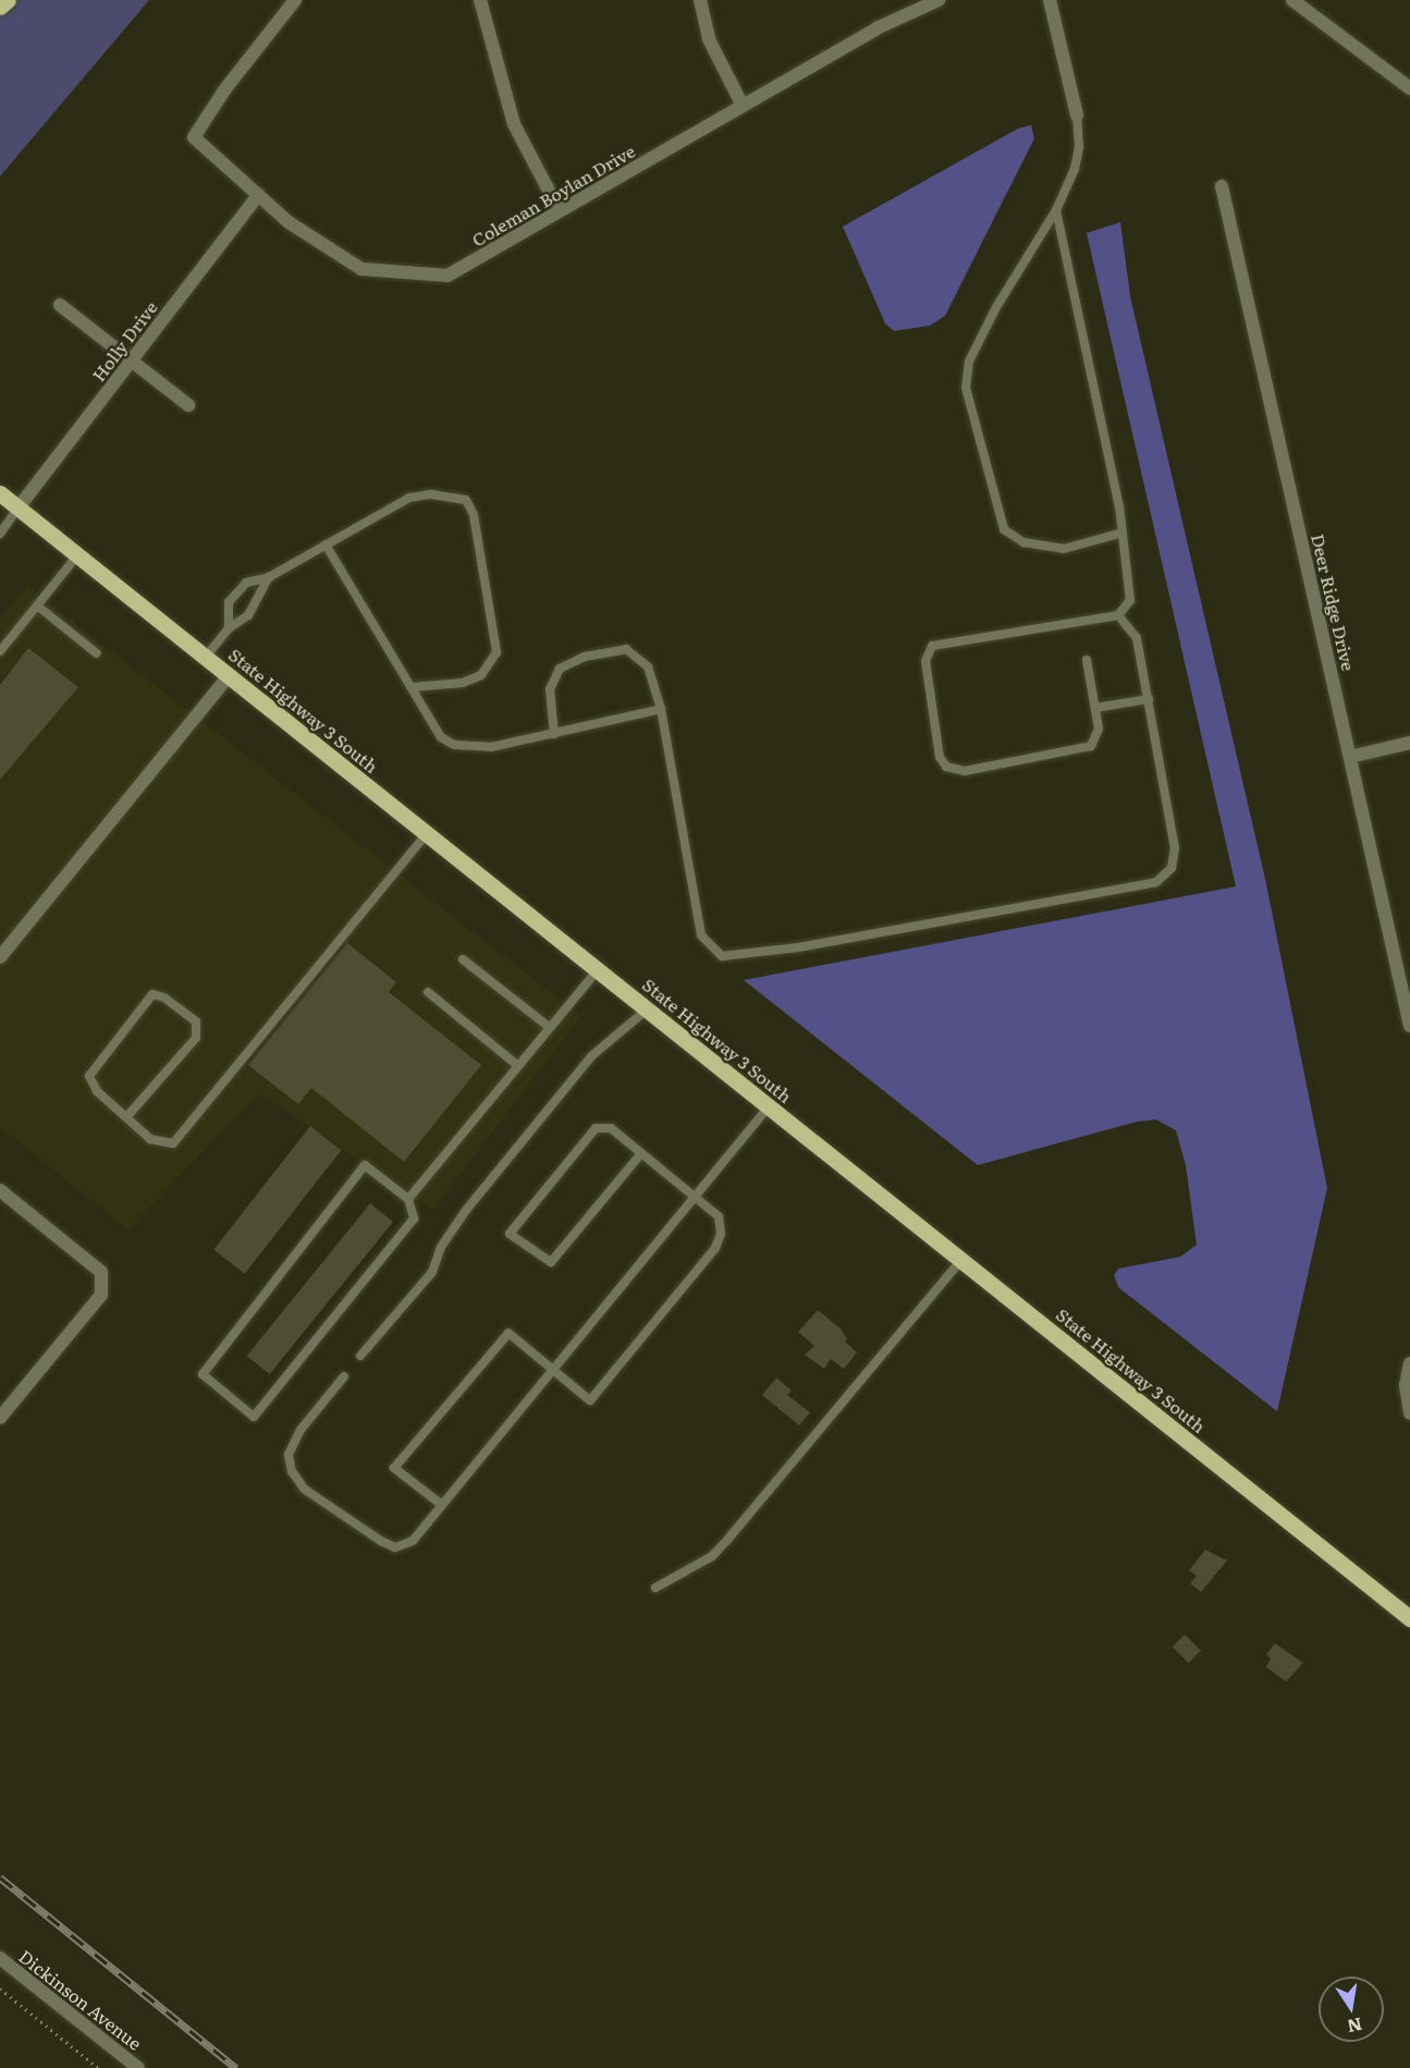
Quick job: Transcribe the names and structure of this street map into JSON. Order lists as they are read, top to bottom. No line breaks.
{"streets":{"main road":["State Highway 3 South"],"street":["Coleman Boylan Drive","Holly Drive","Deer Ridge Drive","Dickinson Avenue"]},"crossings":[["Coleman Boylan Drive","Holly Drive"],["Holly Drive","State Highway 3 South"]],"north":"bottom"}
